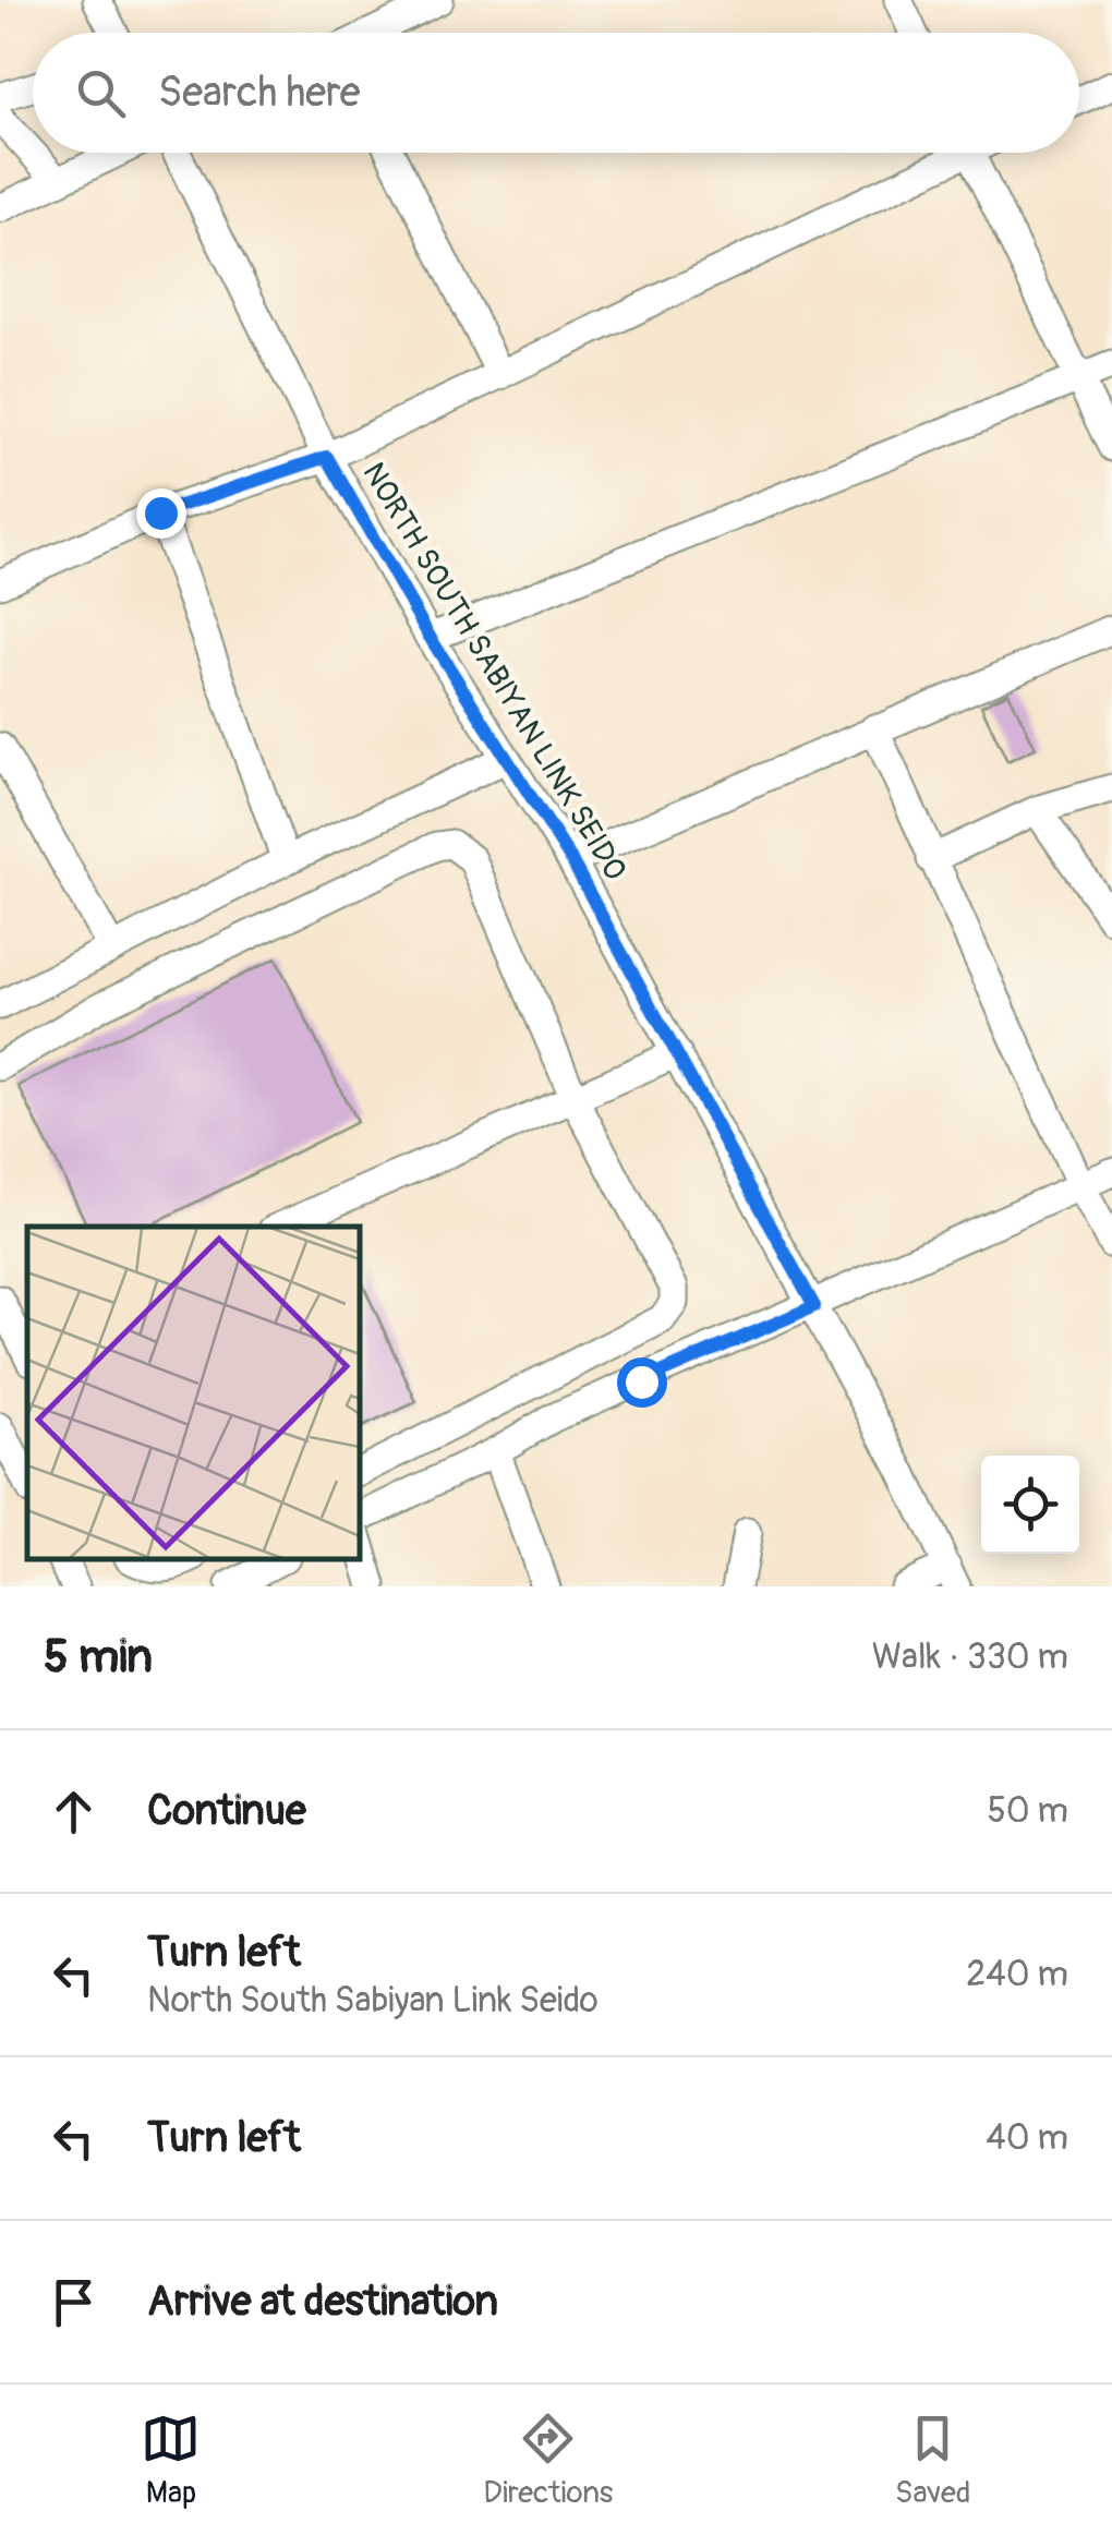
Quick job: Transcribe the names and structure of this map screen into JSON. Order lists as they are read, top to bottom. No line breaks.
{"streets":{"street":["NORTH SOUTH SABIYAN LINK SEIDO"]},"page":{"search":"Search here","heading":["5 min","Walk · 330 m"],"list":[["Continue","50 m"],["Turn left","North South Sabiyan Link Seido","240 m"],["Turn left","40 m"],"Arrive at destination"],"nav":["Map","Directions","Saved"]}}
